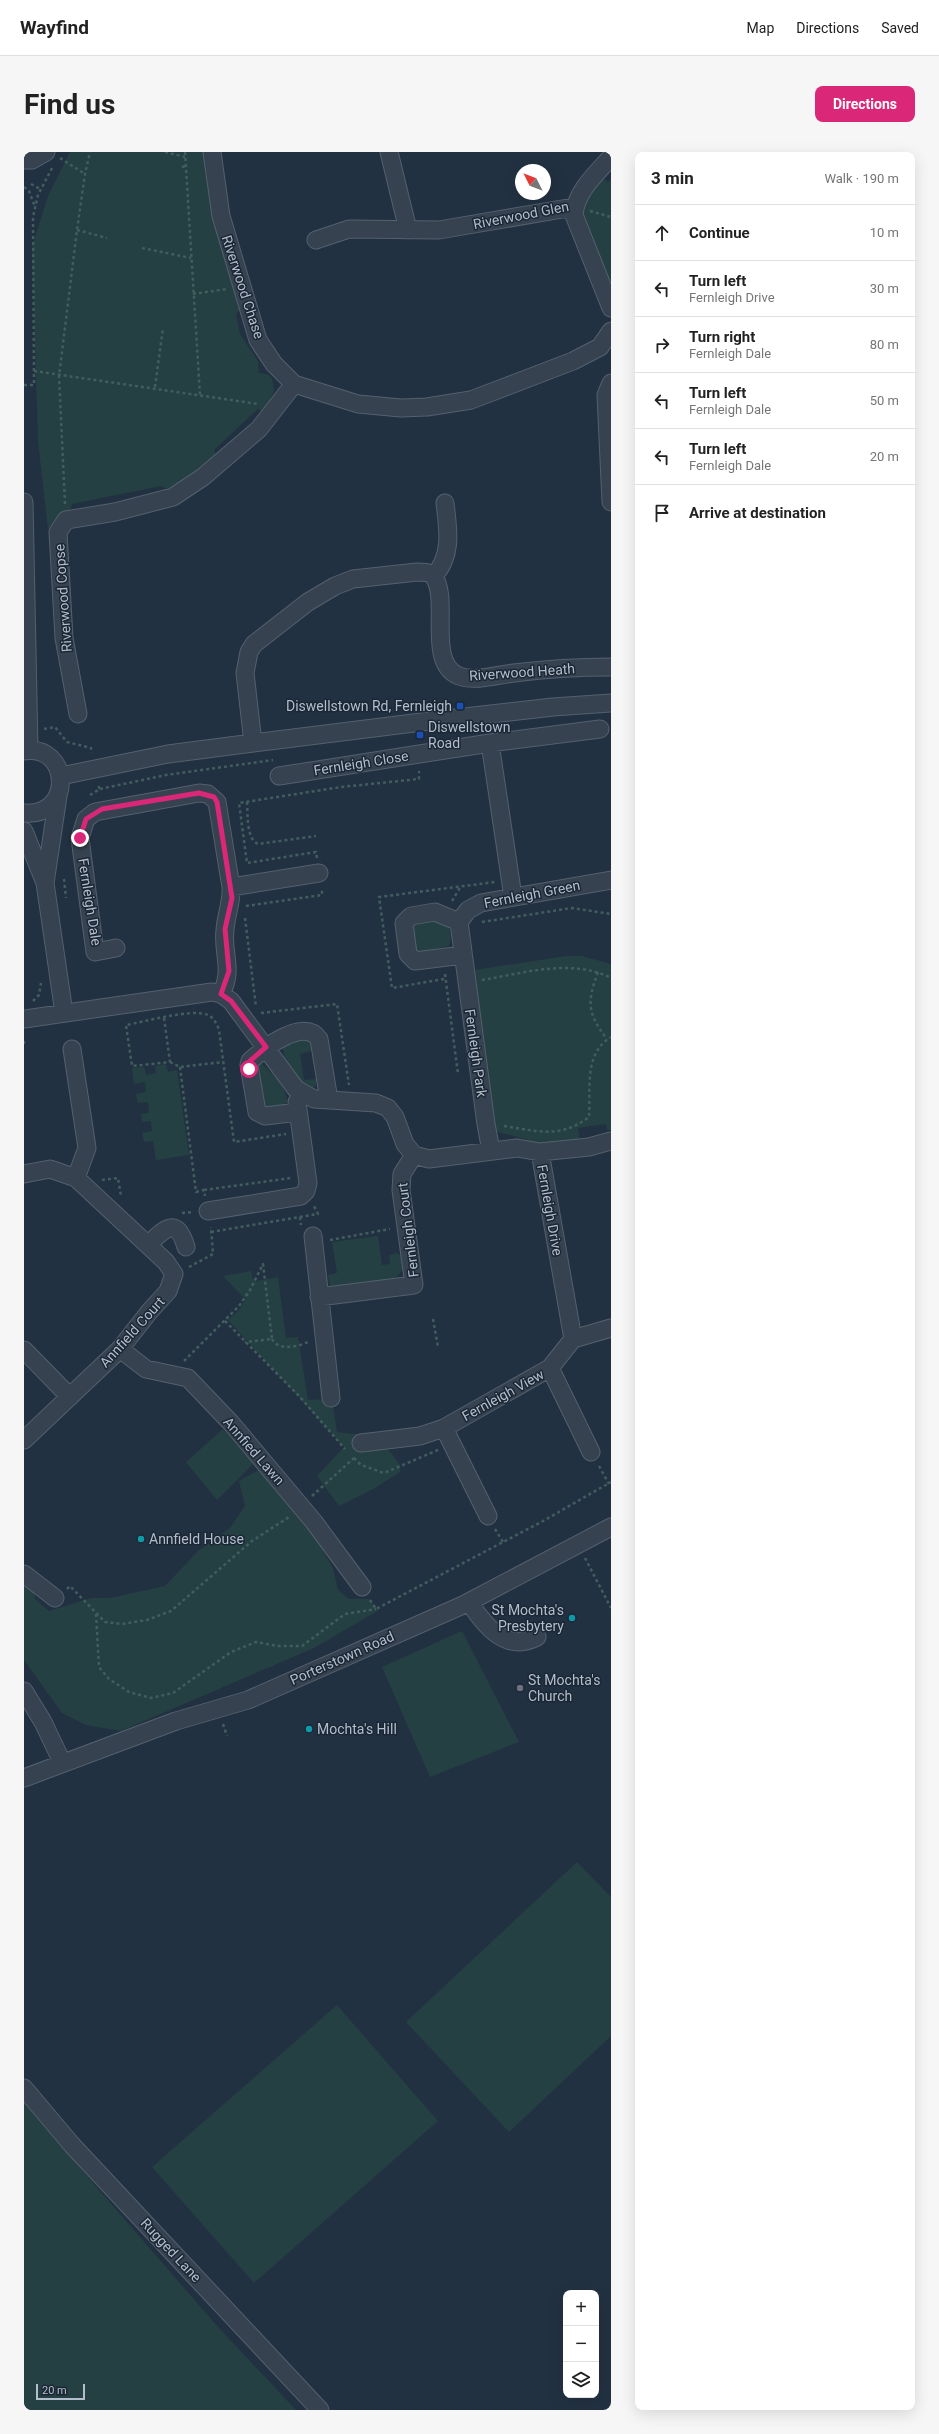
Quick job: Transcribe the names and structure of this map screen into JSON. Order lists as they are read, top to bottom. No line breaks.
{"streets":{"street":["Riverwood Glen","Riverwood Chase","Riverwood Copse","Riverwood Heath","Fernleigh Close","Fernleigh Green","Fernleigh Dale","Fernleigh Park","Fernleigh Drive","Fernleigh Court","Annfield Court","Fernleigh View","Annfied Lawn","Porterstown Road","Rugged Lane"]},"crossings":[["Fernleigh Green","Fernleigh Park"],["Fernleigh Park","Fernleigh Drive"],["Fernleigh Drive","Fernleigh Court"],["Fernleigh Drive","Fernleigh View"],["Annfield Court","Annfied Lawn"]],"places":{"transit":["Diswellstown Rd, Fernleigh","Diswellstown Road"],"other":["Annfield House","St Mochta's Presbytery","St Mochta's Church","Mochta's Hill"]},"scale_bar":"20 m","north":"top left","page":{"header":"Wayfind","nav":["Map","Directions","Saved"],"buttons":"Directions","title":"Find us","heading":["3 min","Walk · 190 m"],"list":[["Continue","10 m"],["Turn left","Fernleigh Drive","30 m"],["Turn right","Fernleigh Dale","80 m"],["Turn left","Fernleigh Dale","50 m"],["Turn left","Fernleigh Dale","20 m"],"Arrive at destination"],"map_buttons":["+","−"],"scale":"20 m"}}
